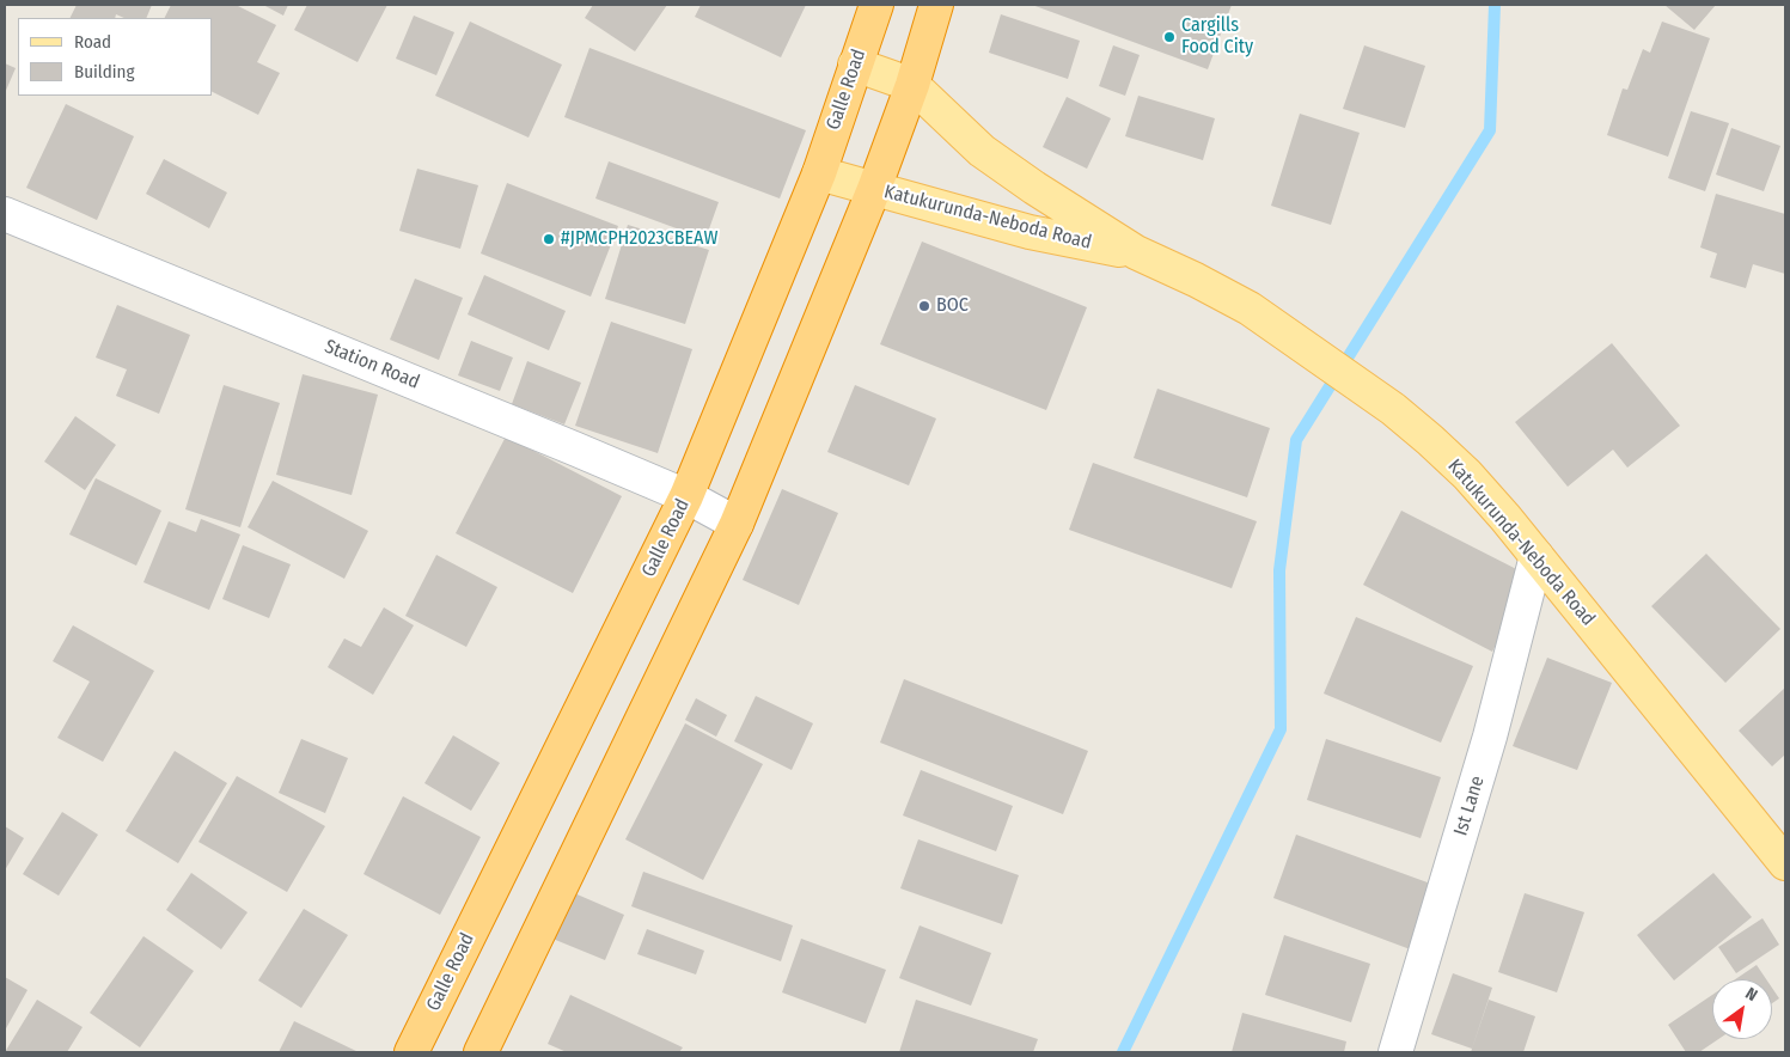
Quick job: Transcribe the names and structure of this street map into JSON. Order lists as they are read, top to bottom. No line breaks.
{"streets":{"highway":["Galle Road"],"main road":["Katukurunda-Neboda Road"],"street":["Station Road","Ist Lane"]},"crossings":[["Galle Road","Katukurunda-Neboda Road"],["Galle Road","Station Road"],["Katukurunda-Neboda Road","Ist Lane"]],"places":["Cargills Food City","#JPMCPH2023CBEAW","BOC"],"legend":["Road","Building"],"north":"top right"}
